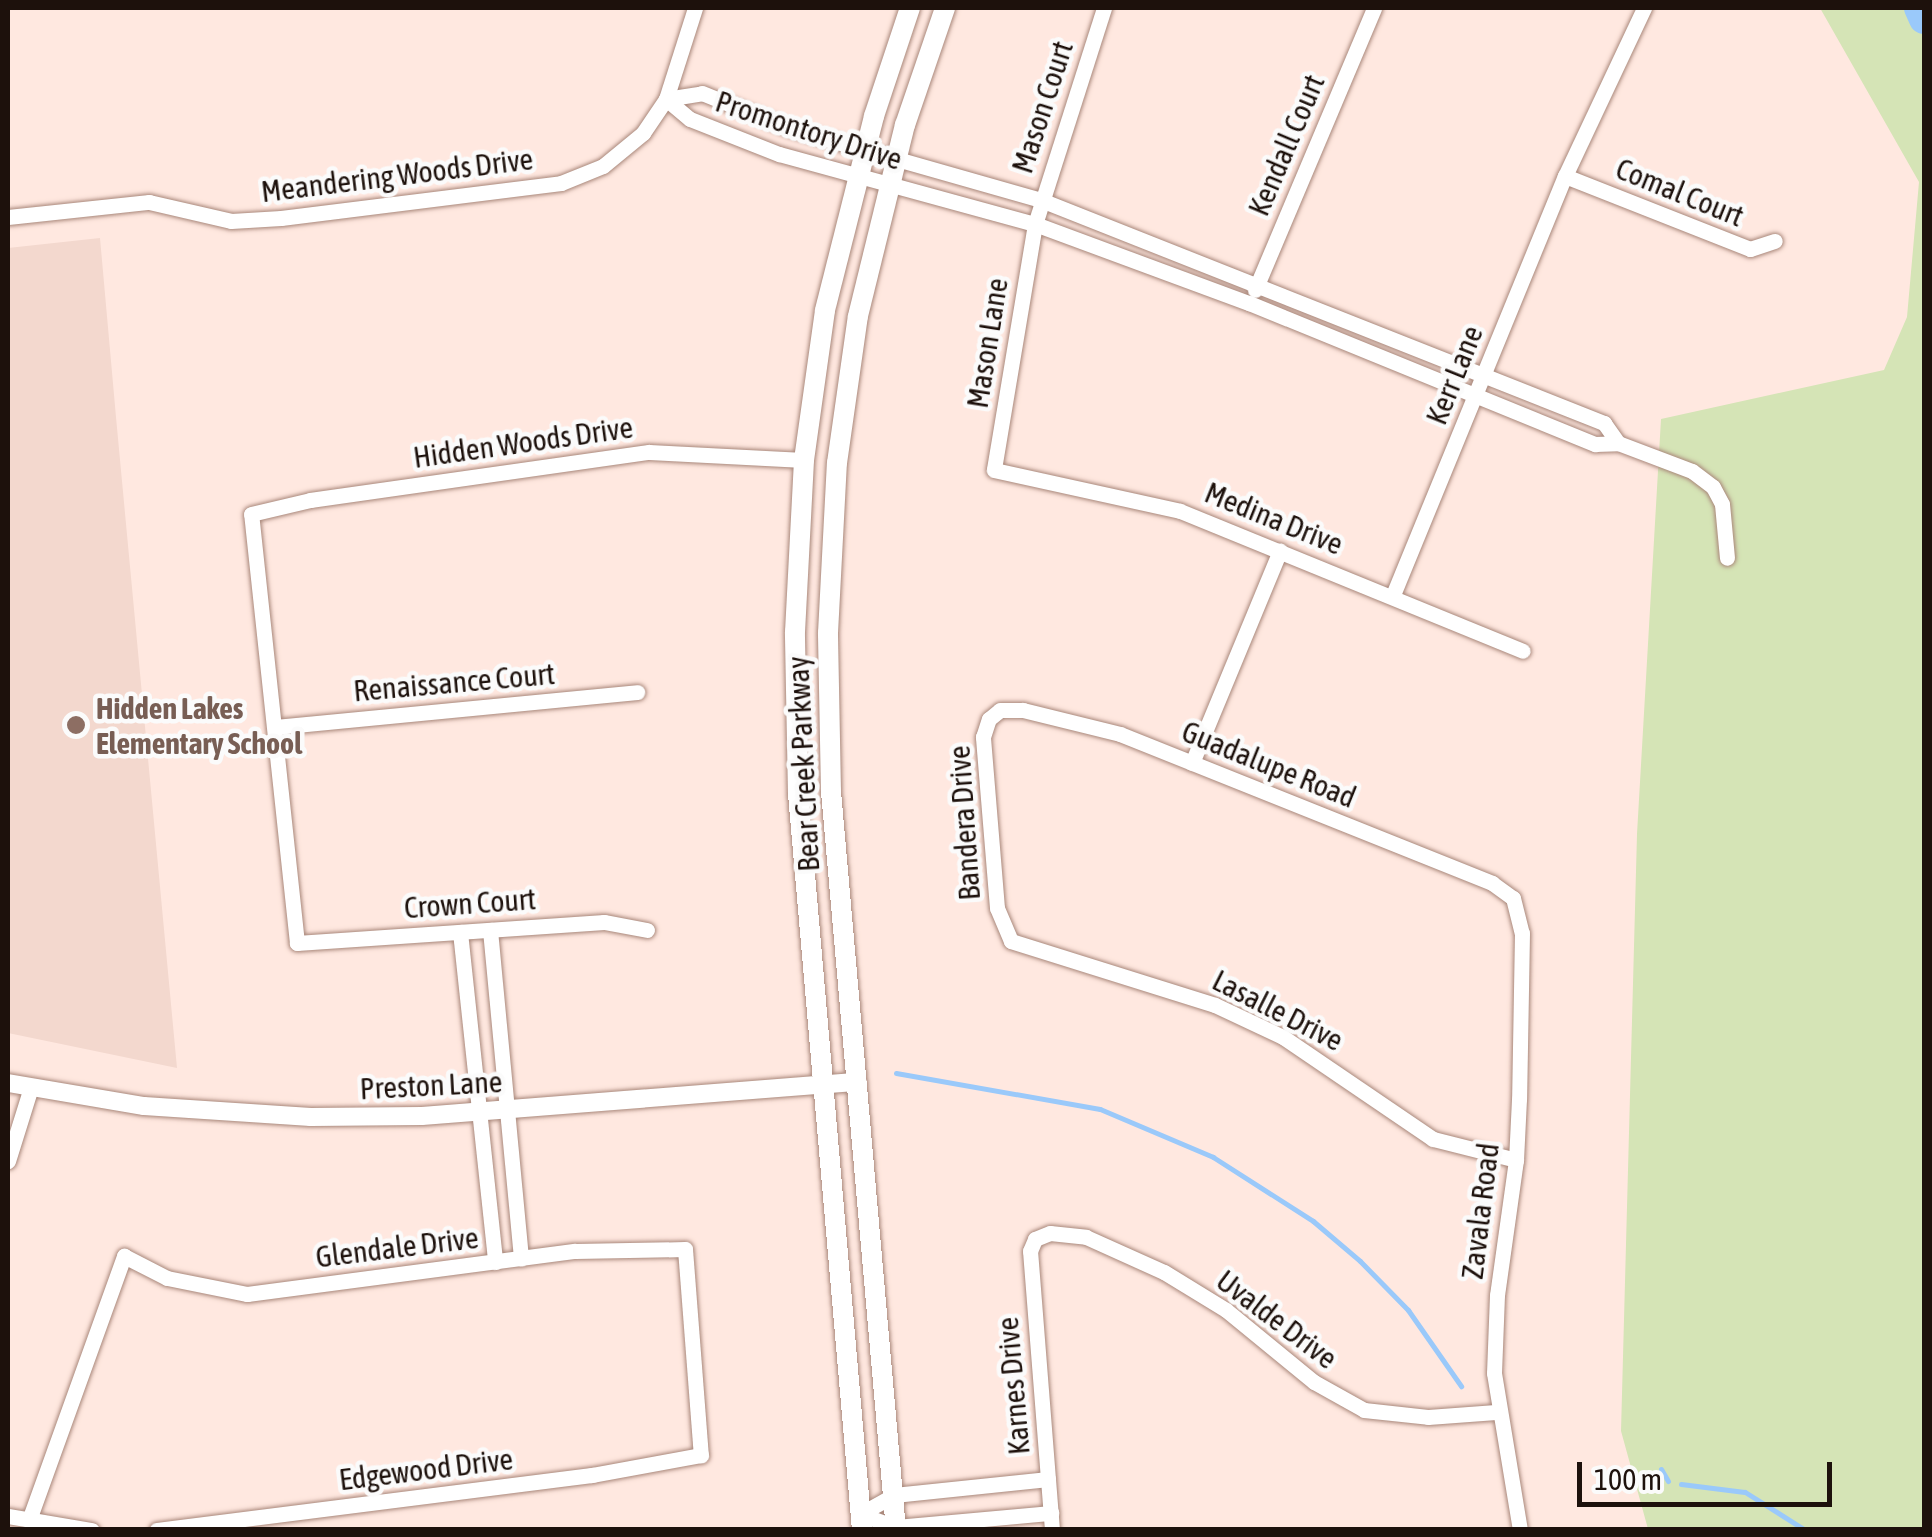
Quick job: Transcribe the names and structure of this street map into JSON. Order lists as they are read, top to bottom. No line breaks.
{"streets":{"main road":["Bear Creek Parkway"],"street":["Mason Court","Promontory Drive","Kendall Court","Meandering Woods Drive","Comal Court","Mason Lane","Kerr Lane","Hidden Woods Drive","Medina Drive","Renaissance Court","Guadalupe Road","Bandera Drive","Crown Court","Lasalle Drive","Preston Lane","Zavala Road","Glendale Drive","Uvalde Drive","Karnes Drive","Edgewood Drive"]},"crossings":[["Mason Court","Promontory Drive"],["Mason Court","Mason Lane"],["Promontory Drive","Kendall Court"],["Promontory Drive","Meandering Woods Drive"],["Promontory Drive","Mason Lane"],["Promontory Drive","Kerr Lane"],["Promontory Drive","Bear Creek Parkway"],["Comal Court","Kerr Lane"],["Mason Lane","Medina Drive"],["Kerr Lane","Medina Drive"],["Hidden Woods Drive","Renaissance Court"],["Hidden Woods Drive","Bear Creek Parkway"],["Hidden Woods Drive","Crown Court"],["Renaissance Court","Crown Court"],["Bear Creek Parkway","Preston Lane"],["Guadalupe Road","Bandera Drive"],["Guadalupe Road","Zavala Road"],["Bandera Drive","Lasalle Drive"],["Lasalle Drive","Zavala Road"],["Zavala Road","Uvalde Drive"],["Glendale Drive","Edgewood Drive"],["Uvalde Drive","Karnes Drive"]],"places":["Hidden Lakes Elementary School"],"scale_bar":"100 m"}
